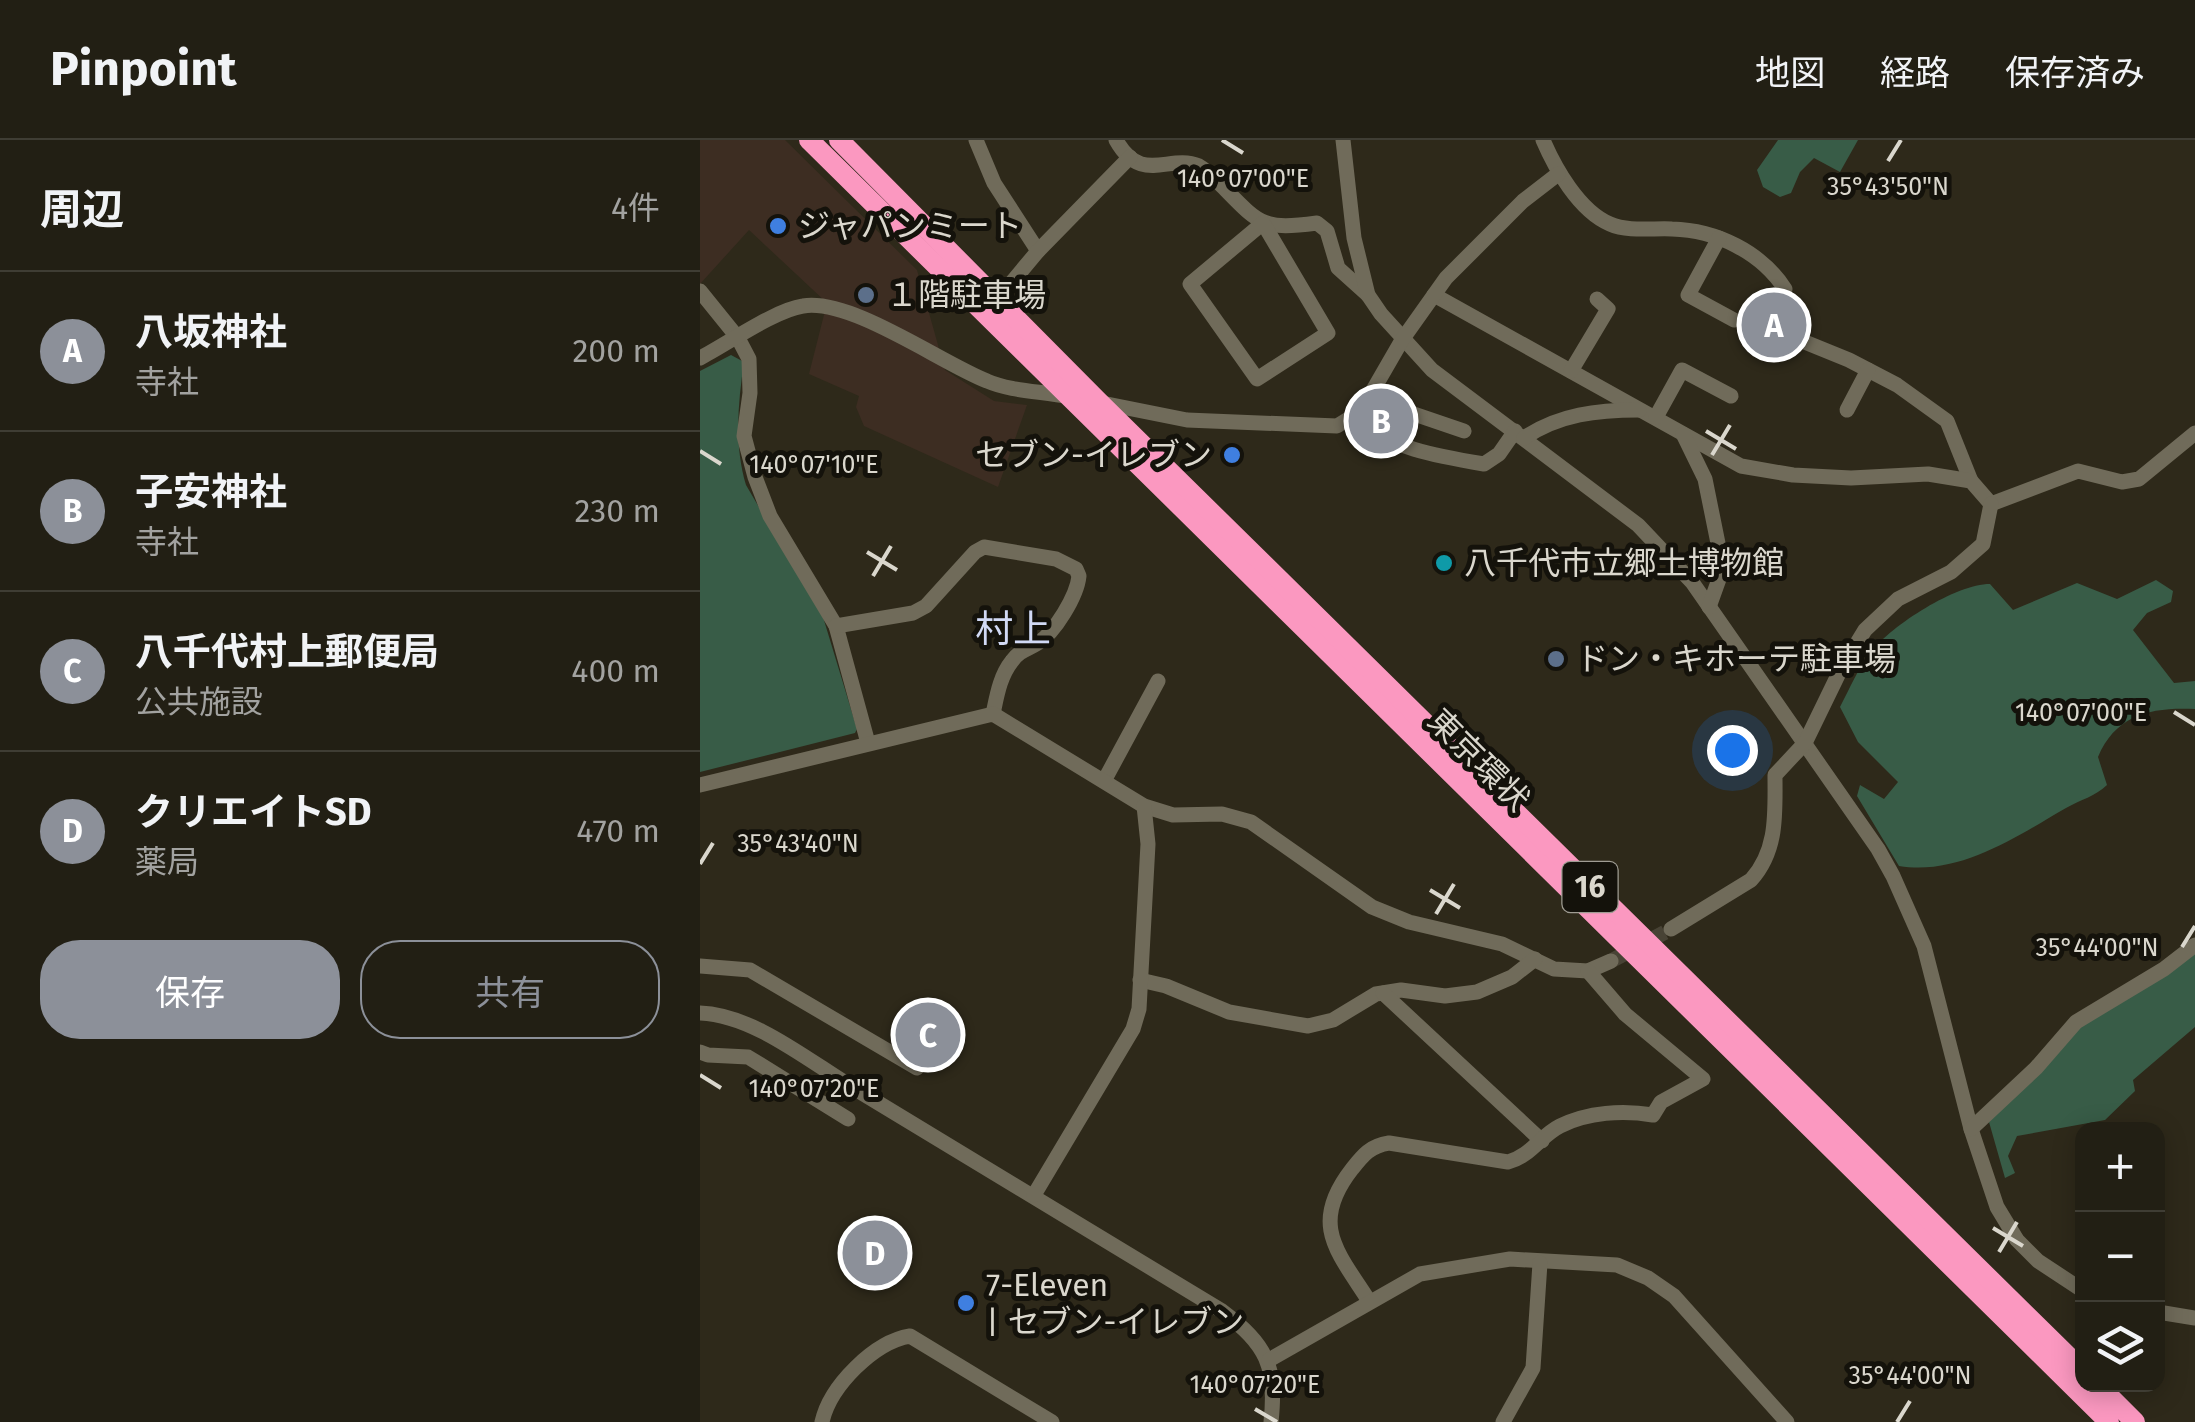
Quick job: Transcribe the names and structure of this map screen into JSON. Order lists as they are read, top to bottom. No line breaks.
{"streets":{"highway":["東京環状","16"]},"districts":["村上"],"places":["ジャパンミート","１階駐車場","セブン-イレブン","八千代市立郷土博物館","ドン・キホーテ駐車場","7-Eleven | セブン-イレブン"],"page":{"header":"Pinpoint","nav":["地図","経路","保存済み"],"heading":["周辺","4件"],"list":[{"mark":"A","name":"八坂神社","note":"寺社","value":"200 m"},{"mark":"B","name":"子安神社","note":"寺社","value":"230 m"},{"mark":"C","name":"八千代村上郵便局","note":"公共施設","value":"400 m"},{"mark":"D","name":"クリエイトSD","note":"薬局","value":"470 m"}],"pins":["A","B","C","D"],"buttons":["保存","共有"],"map_buttons":["+","−"]},"coordinates":["140°07'00\"E","35°43'50\"N","140°07'10\"E","35°43'40\"N","35°44'00\"N","140°07'20\"E"]}
